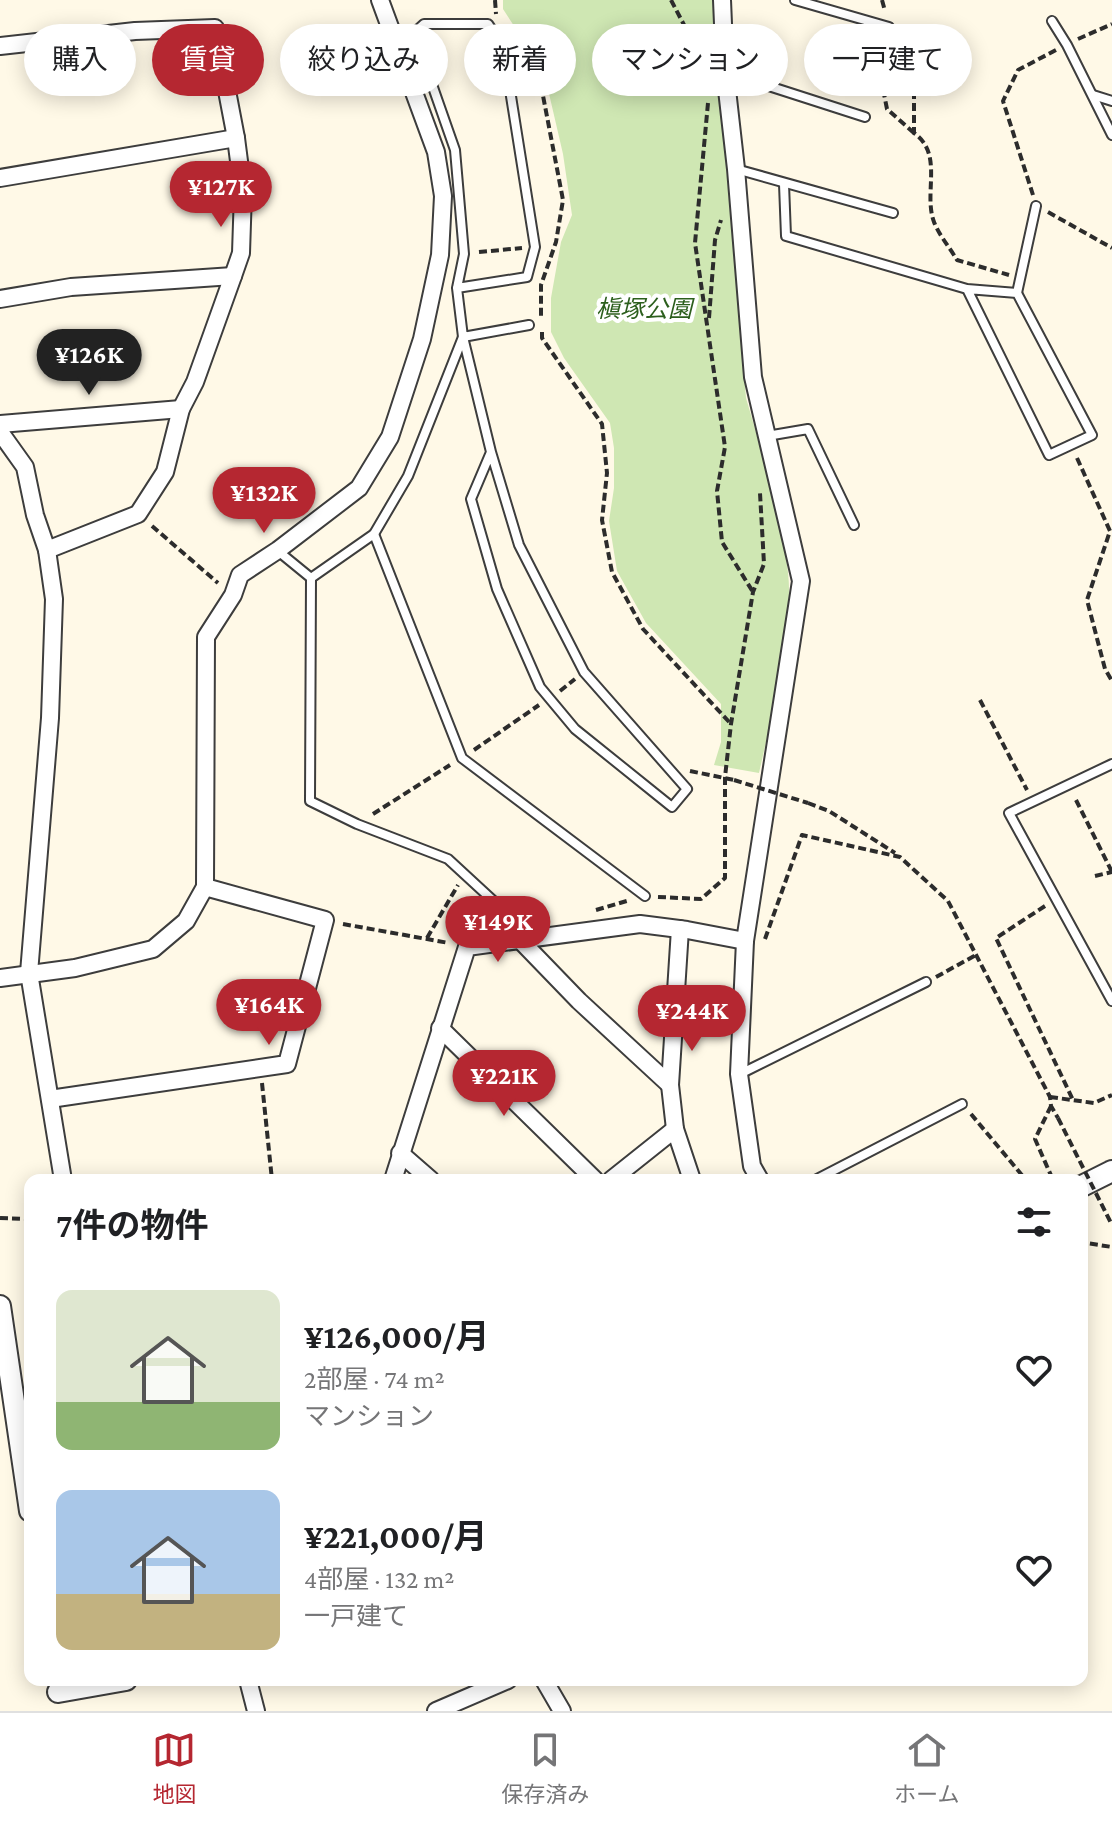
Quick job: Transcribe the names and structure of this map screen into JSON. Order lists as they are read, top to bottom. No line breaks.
{"parks":["槇塚公園"],"page":{"chip":["購入","賃貸","絞り込み","新着","マンション","一戸建て"],"price":["¥127K","¥126K","¥132K","¥149K","¥164K","¥244K","¥221K"],"heading":"7件の物件","list":[{"name":"¥126,000/月","note":"2部屋 · 74 m² · マンション"},{"name":"¥221,000/月","note":"4部屋 · 132 m² · 一戸建て"}],"tabs":["地図","保存済み","ホーム"]}}
